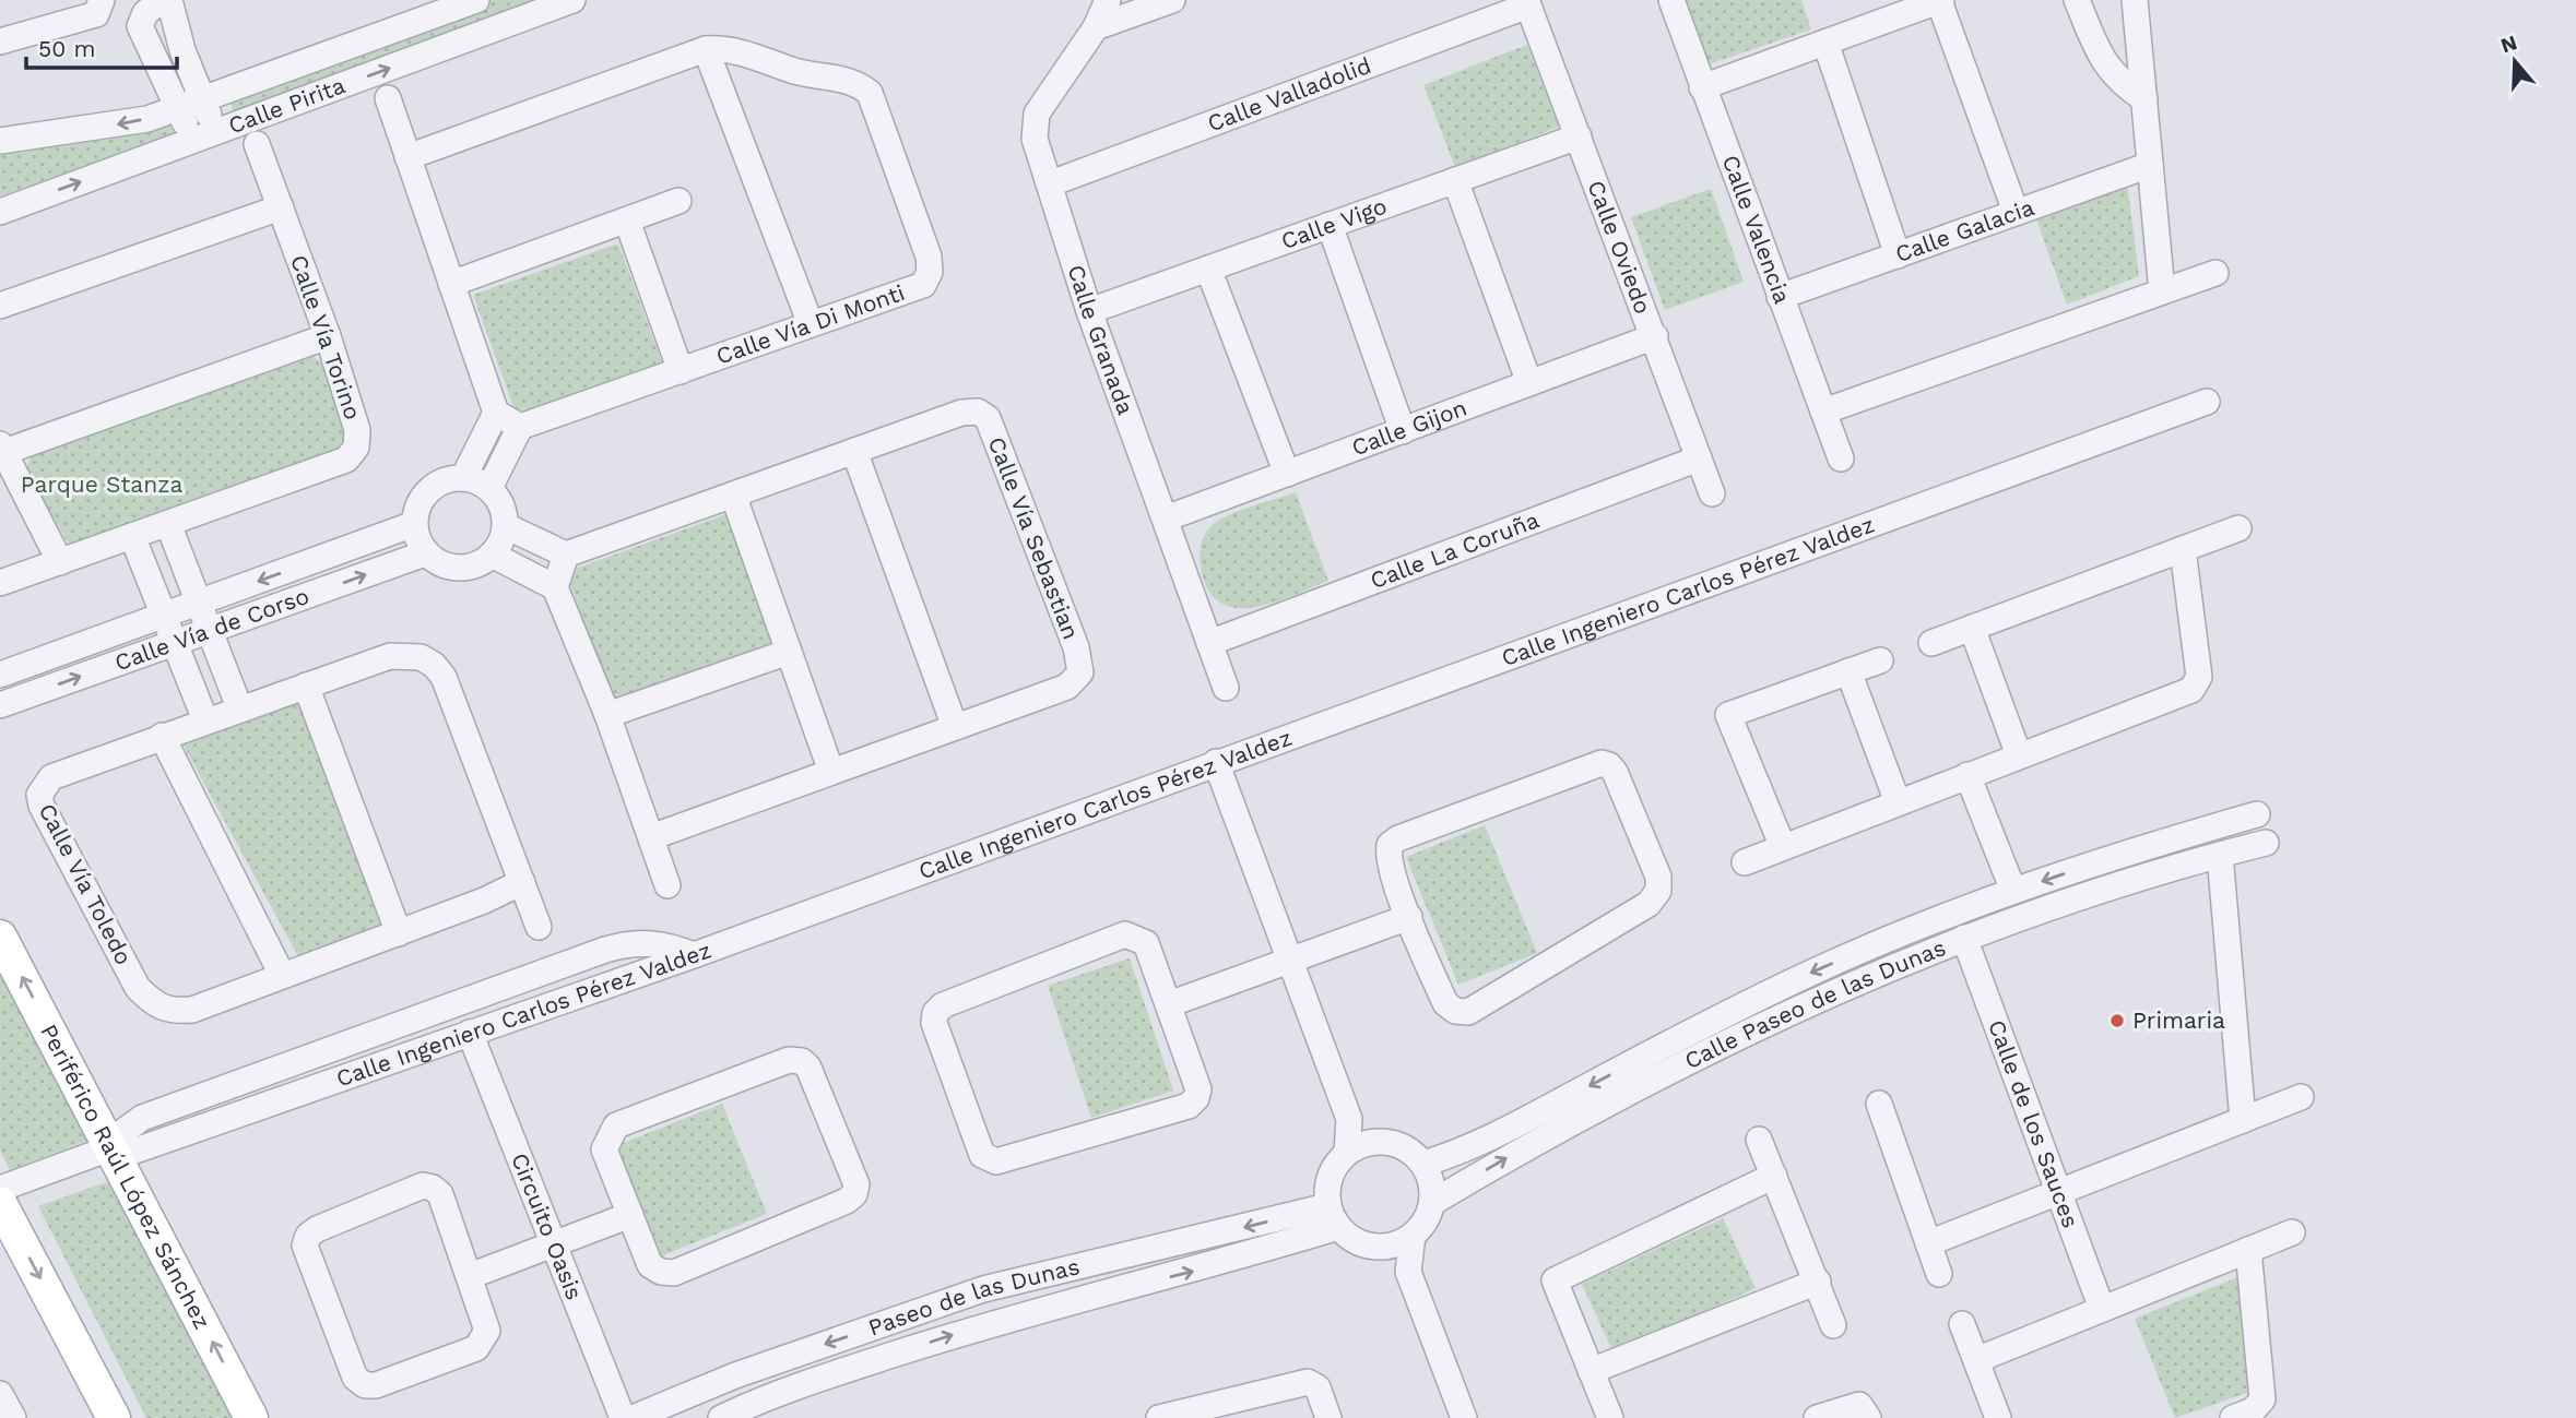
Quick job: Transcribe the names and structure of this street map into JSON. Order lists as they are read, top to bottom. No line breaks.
{"streets":{"main road":["Periférico Raúl López Sánchez"],"street":["Calle Valladolid","Calle Pirita","Calle Vigo","Calle Valencia","Calle Galacia","Calle Oviedo","Calle Vía Di Monti","Calle Vía Torino","Calle Granada","Calle Gijon","Calle Vía Sebastian","Calle La Coruña","Calle Ingeniero Carlos Pérez Valdez","Calle Vía de Corso","Calle Vía Toledo","Calle Paseo de las Dunas","Calle de los Sauces","Circuito Oasis","Paseo de las Dunas"]},"crossings":[["Calle Valladolid","Calle Oviedo"],["Calle Valladolid","Calle Granada"],["Calle Vigo","Calle Oviedo"],["Calle Vigo","Calle Granada"],["Calle Valencia","Calle Galacia"],["Calle Oviedo","Calle Gijon"],["Calle Oviedo","Calle La Coruña"],["Calle Granada","Calle Gijon"],["Calle Granada","Calle La Coruña"],["Calle Ingeniero Carlos Pérez Valdez","Periférico Raúl López Sánchez"],["Calle Ingeniero Carlos Pérez Valdez","Circuito Oasis"],["Calle Paseo de las Dunas","Calle de los Sauces"],["Calle Paseo de las Dunas","Paseo de las Dunas"]],"parks":["Parque Stanza"],"places":["Primaria"],"scale_bar":"50 m","north":"top"}
